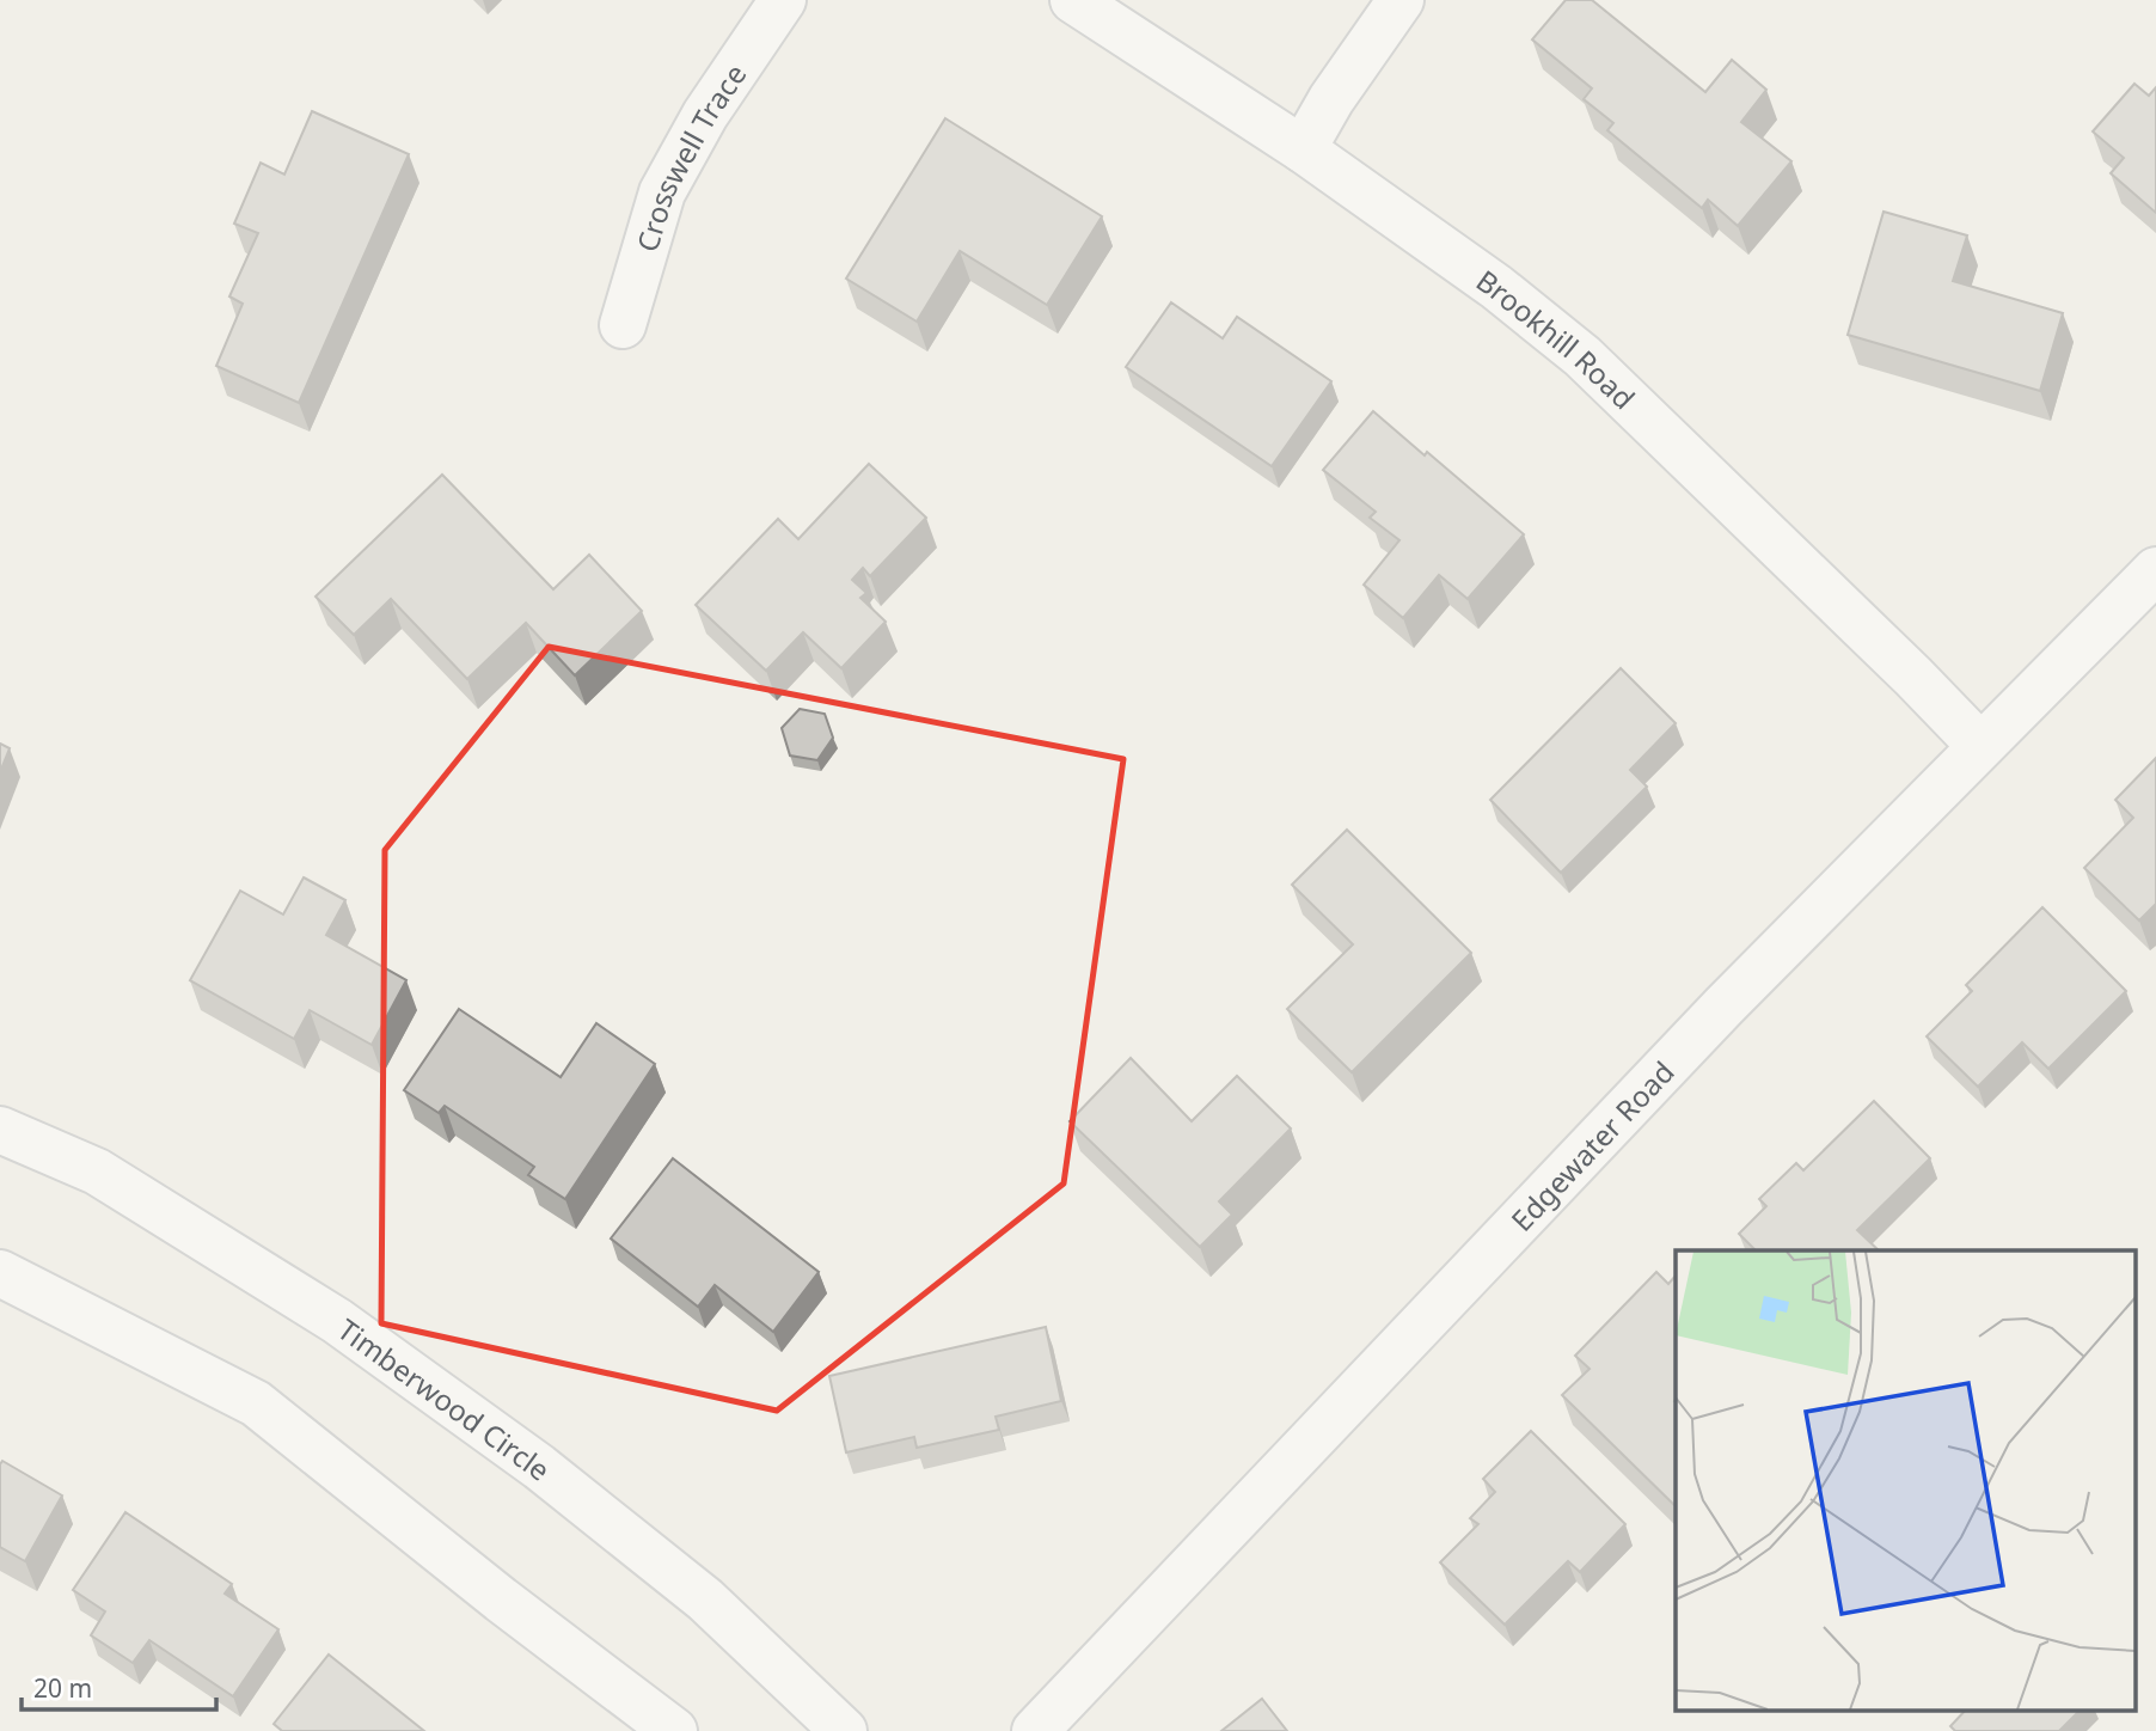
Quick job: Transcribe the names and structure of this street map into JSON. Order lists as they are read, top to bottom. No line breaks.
{"streets":{"street":["Crosswell Trace","Brookhill Road","Edgewater Road","Timberwood Circle"]},"crossings":[["Brookhill Road","Edgewater Road"]],"scale_bar":"20 m"}
